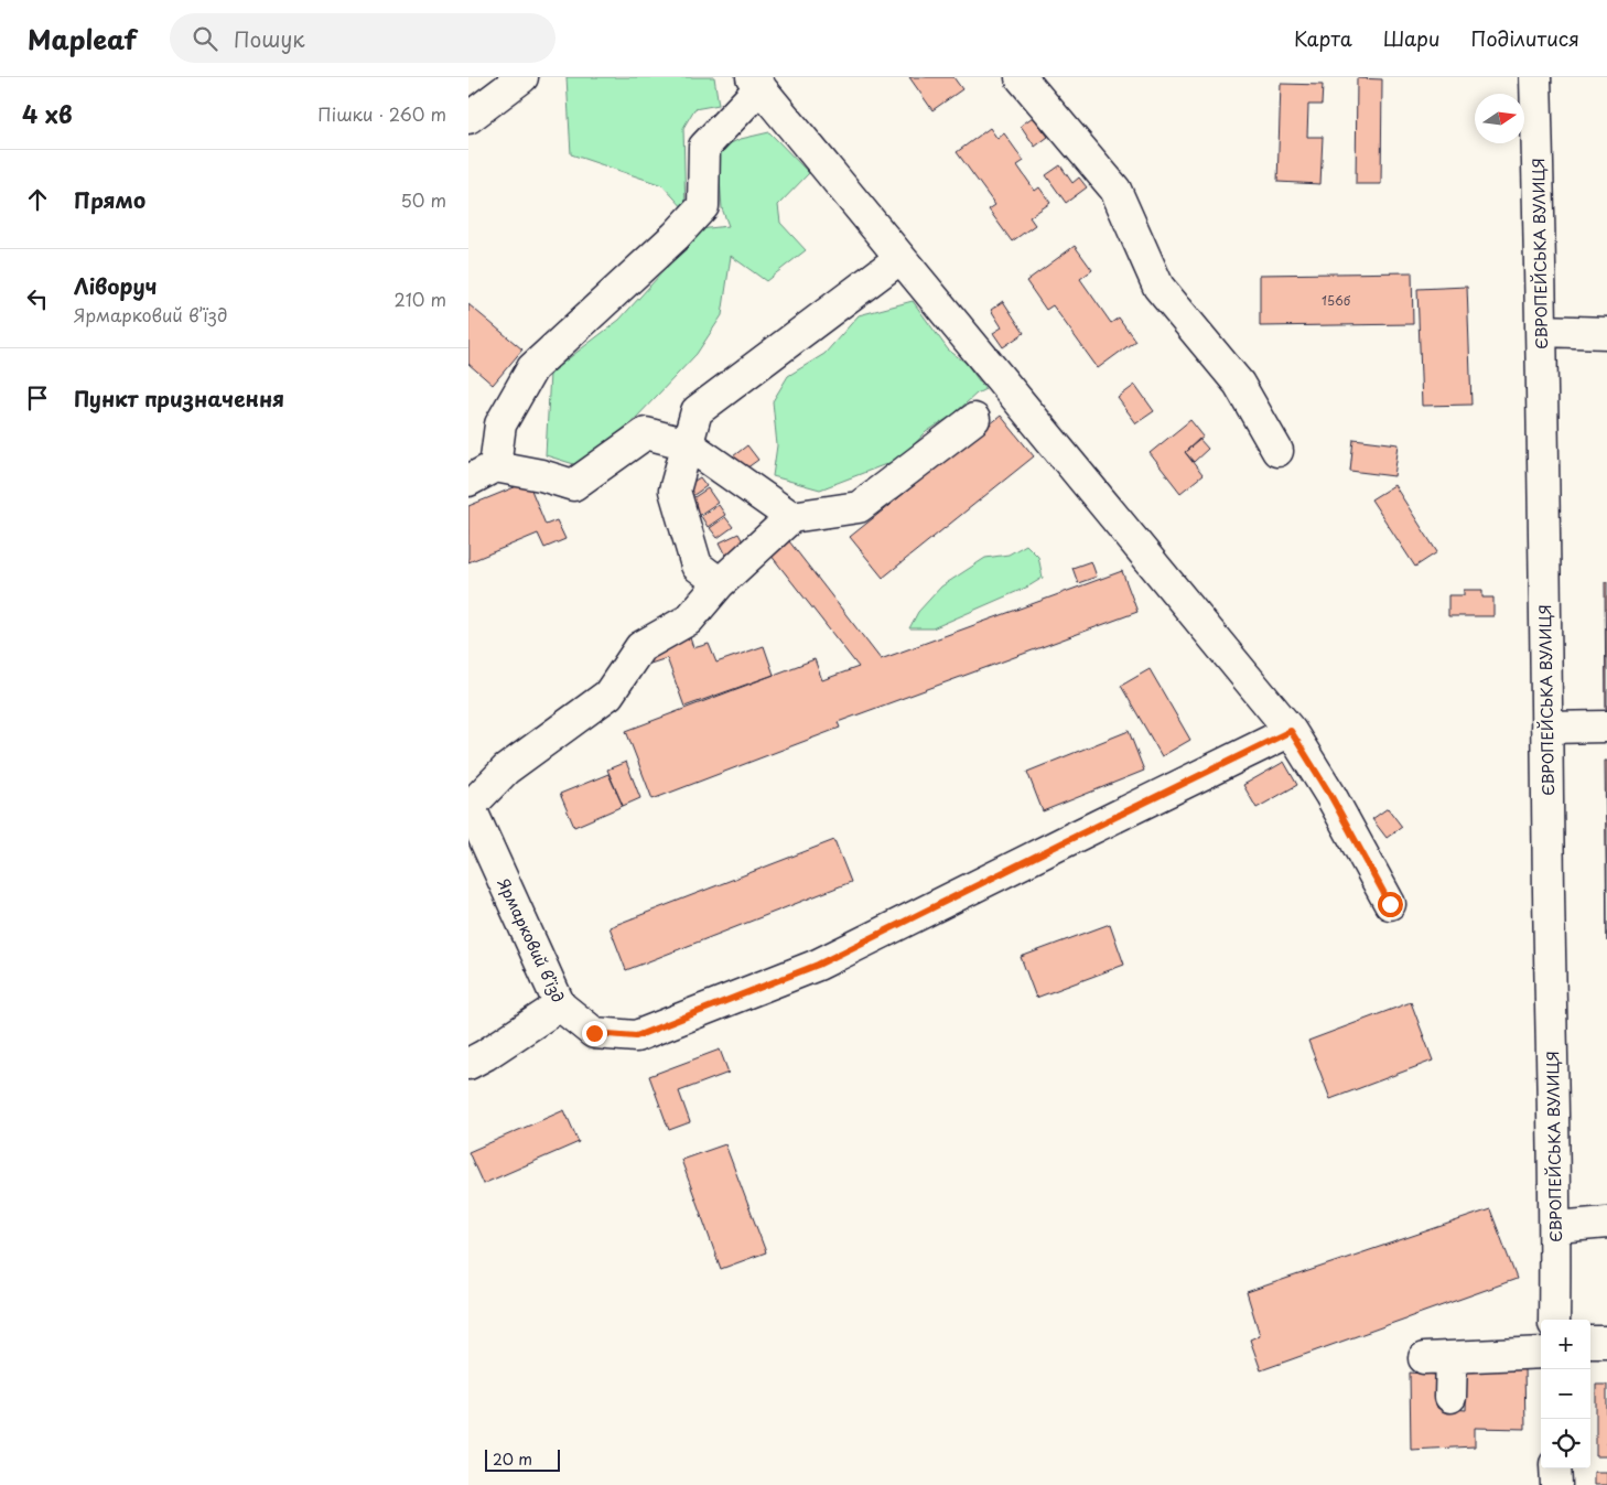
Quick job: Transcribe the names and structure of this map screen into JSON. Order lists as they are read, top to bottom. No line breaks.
{"streets":{"street":["ЄВРОПЕЙСЬКА ВУЛИЦЯ","Ярмарковий вʼїзд"]},"house_numbers":["156б"],"scale_bar":"20 m","north":"right","page":{"header":"Mapleaf","search":"Пошук","nav":["Карта","Шари","Поділитися"],"heading":["4 хв","Пішки · 260 m"],"list":[["Прямо","50 m"],["Ліворуч","Ярмарковий вʼїзд","210 m"],"Пункт призначення"],"map_buttons":["+","−"],"scale":"20 m"}}
